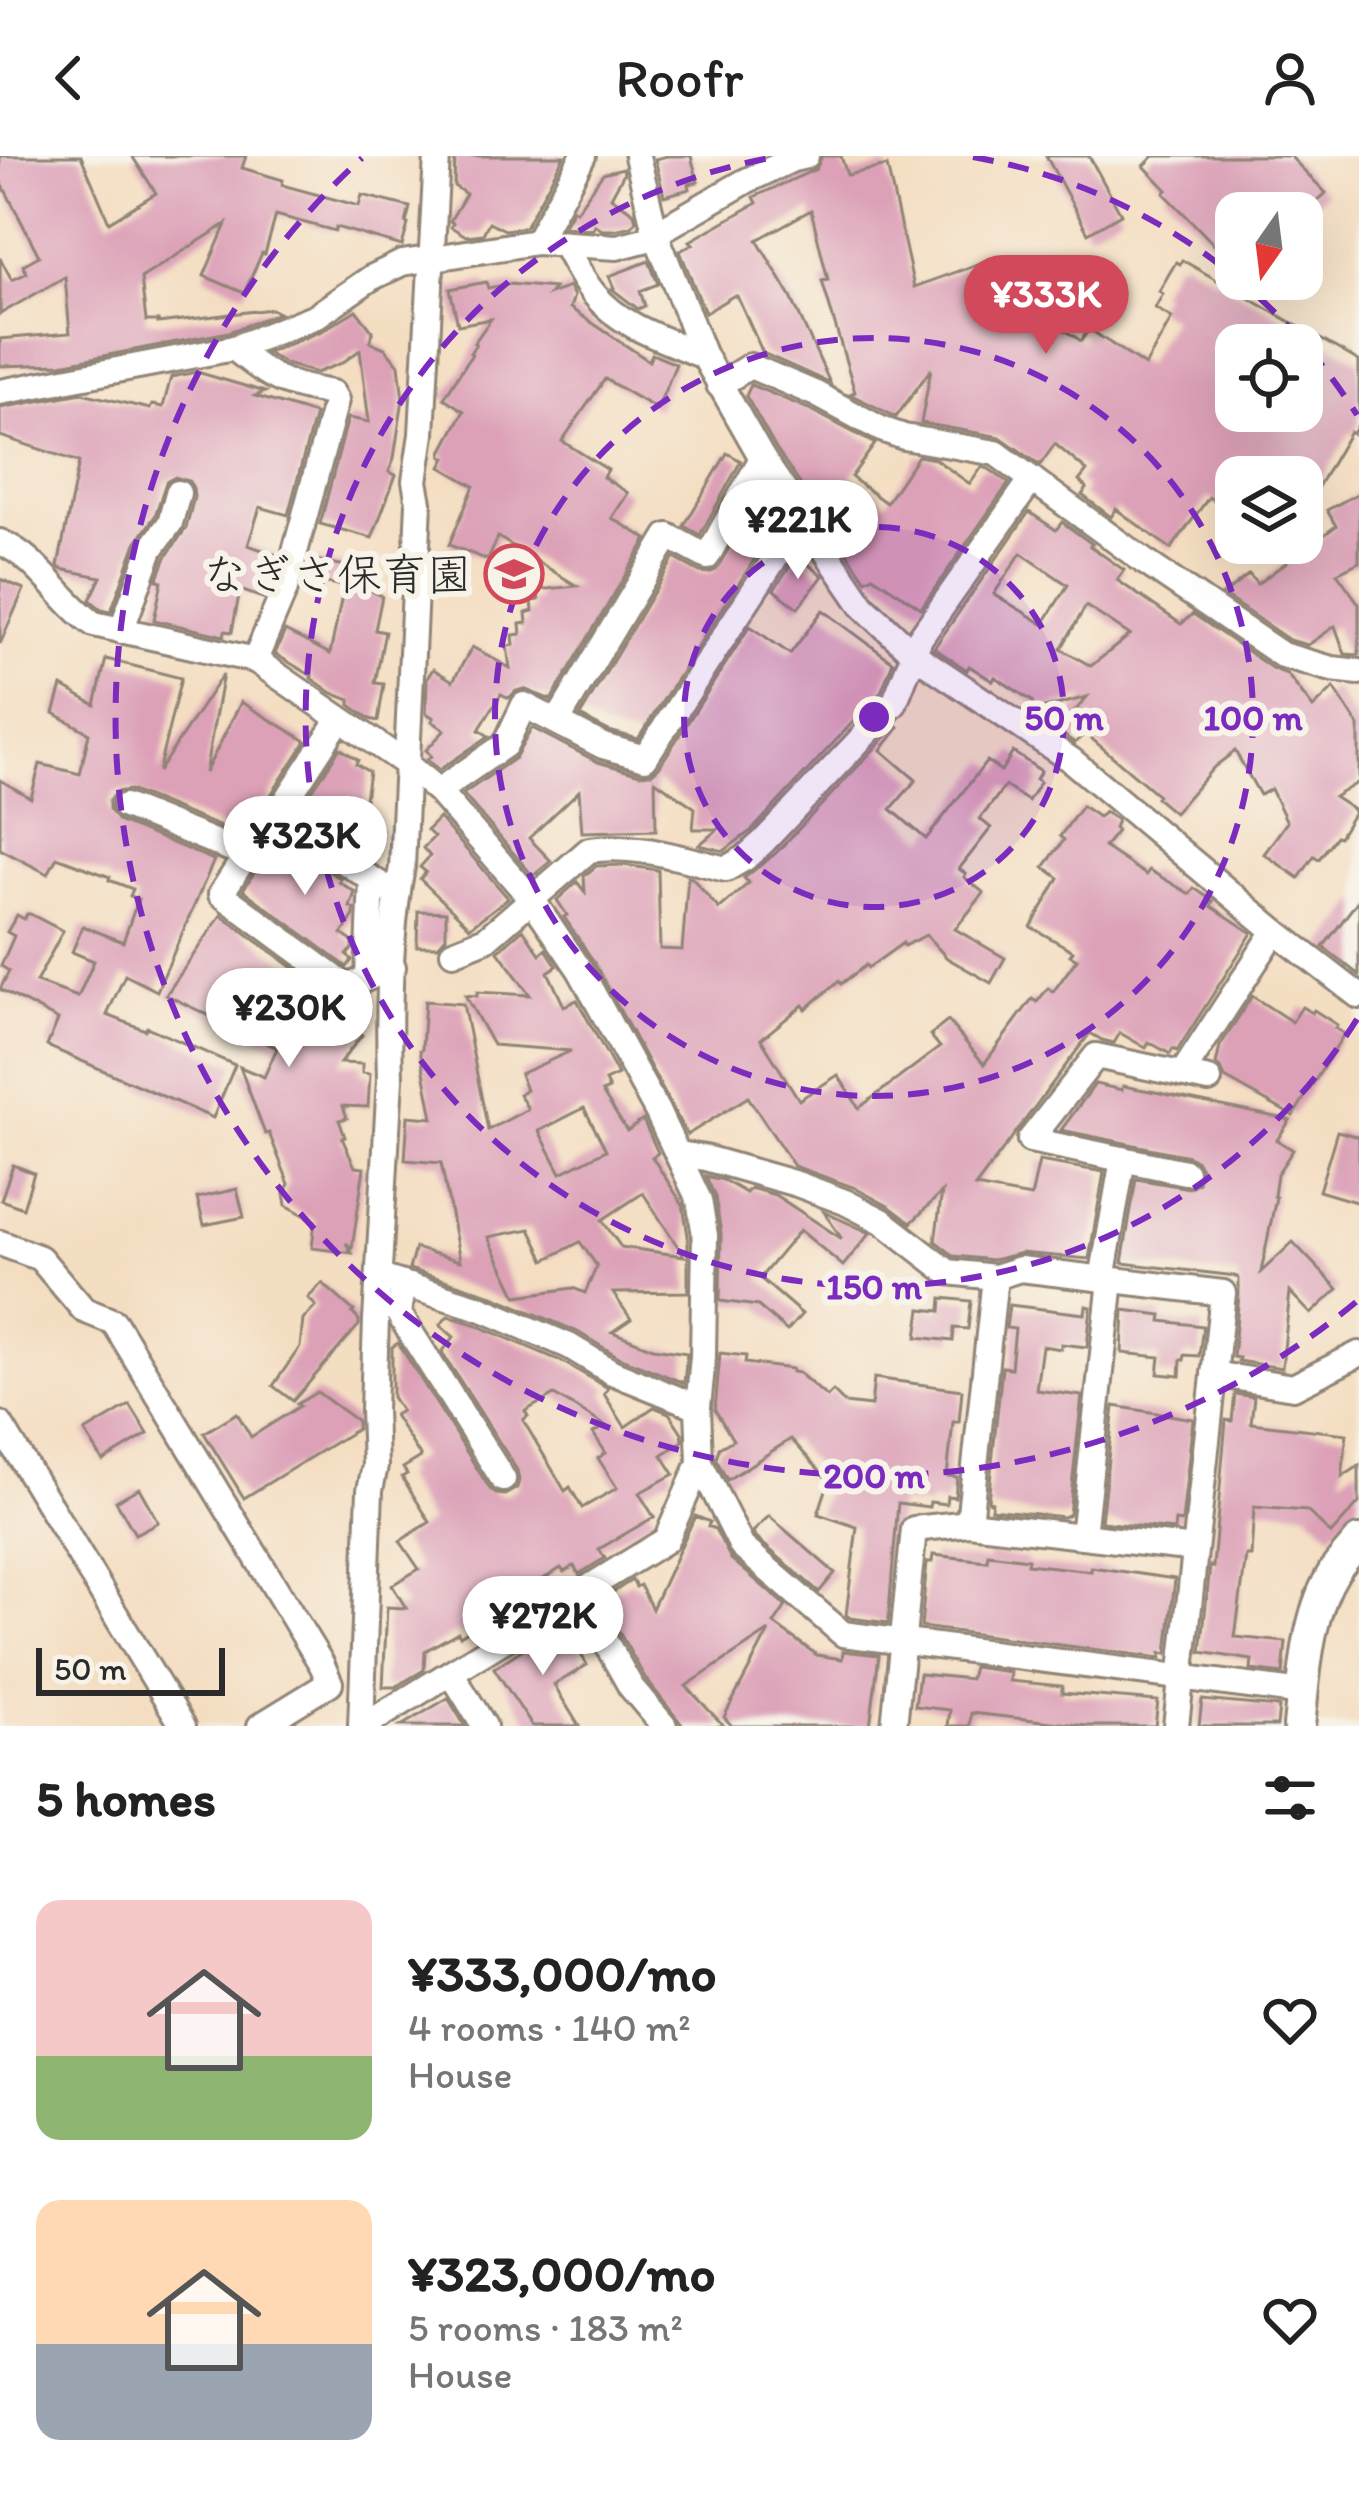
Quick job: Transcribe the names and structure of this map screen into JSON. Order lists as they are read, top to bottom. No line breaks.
{"places":{"school or university":["なぎさ保育園"]},"scale_bar":"50 m","north":"bottom","page":{"header":"Roofr","price":["¥333K","¥221K","¥323K","¥230K","¥272K"],"scale":"50 m","heading":"5 homes","list":[{"name":"¥333,000/mo","note":"4 rooms · 140 m² · House"},{"name":"¥323,000/mo","note":"5 rooms · 183 m² · House"}]},"rings":["50 m","100 m","150 m","200 m"]}
